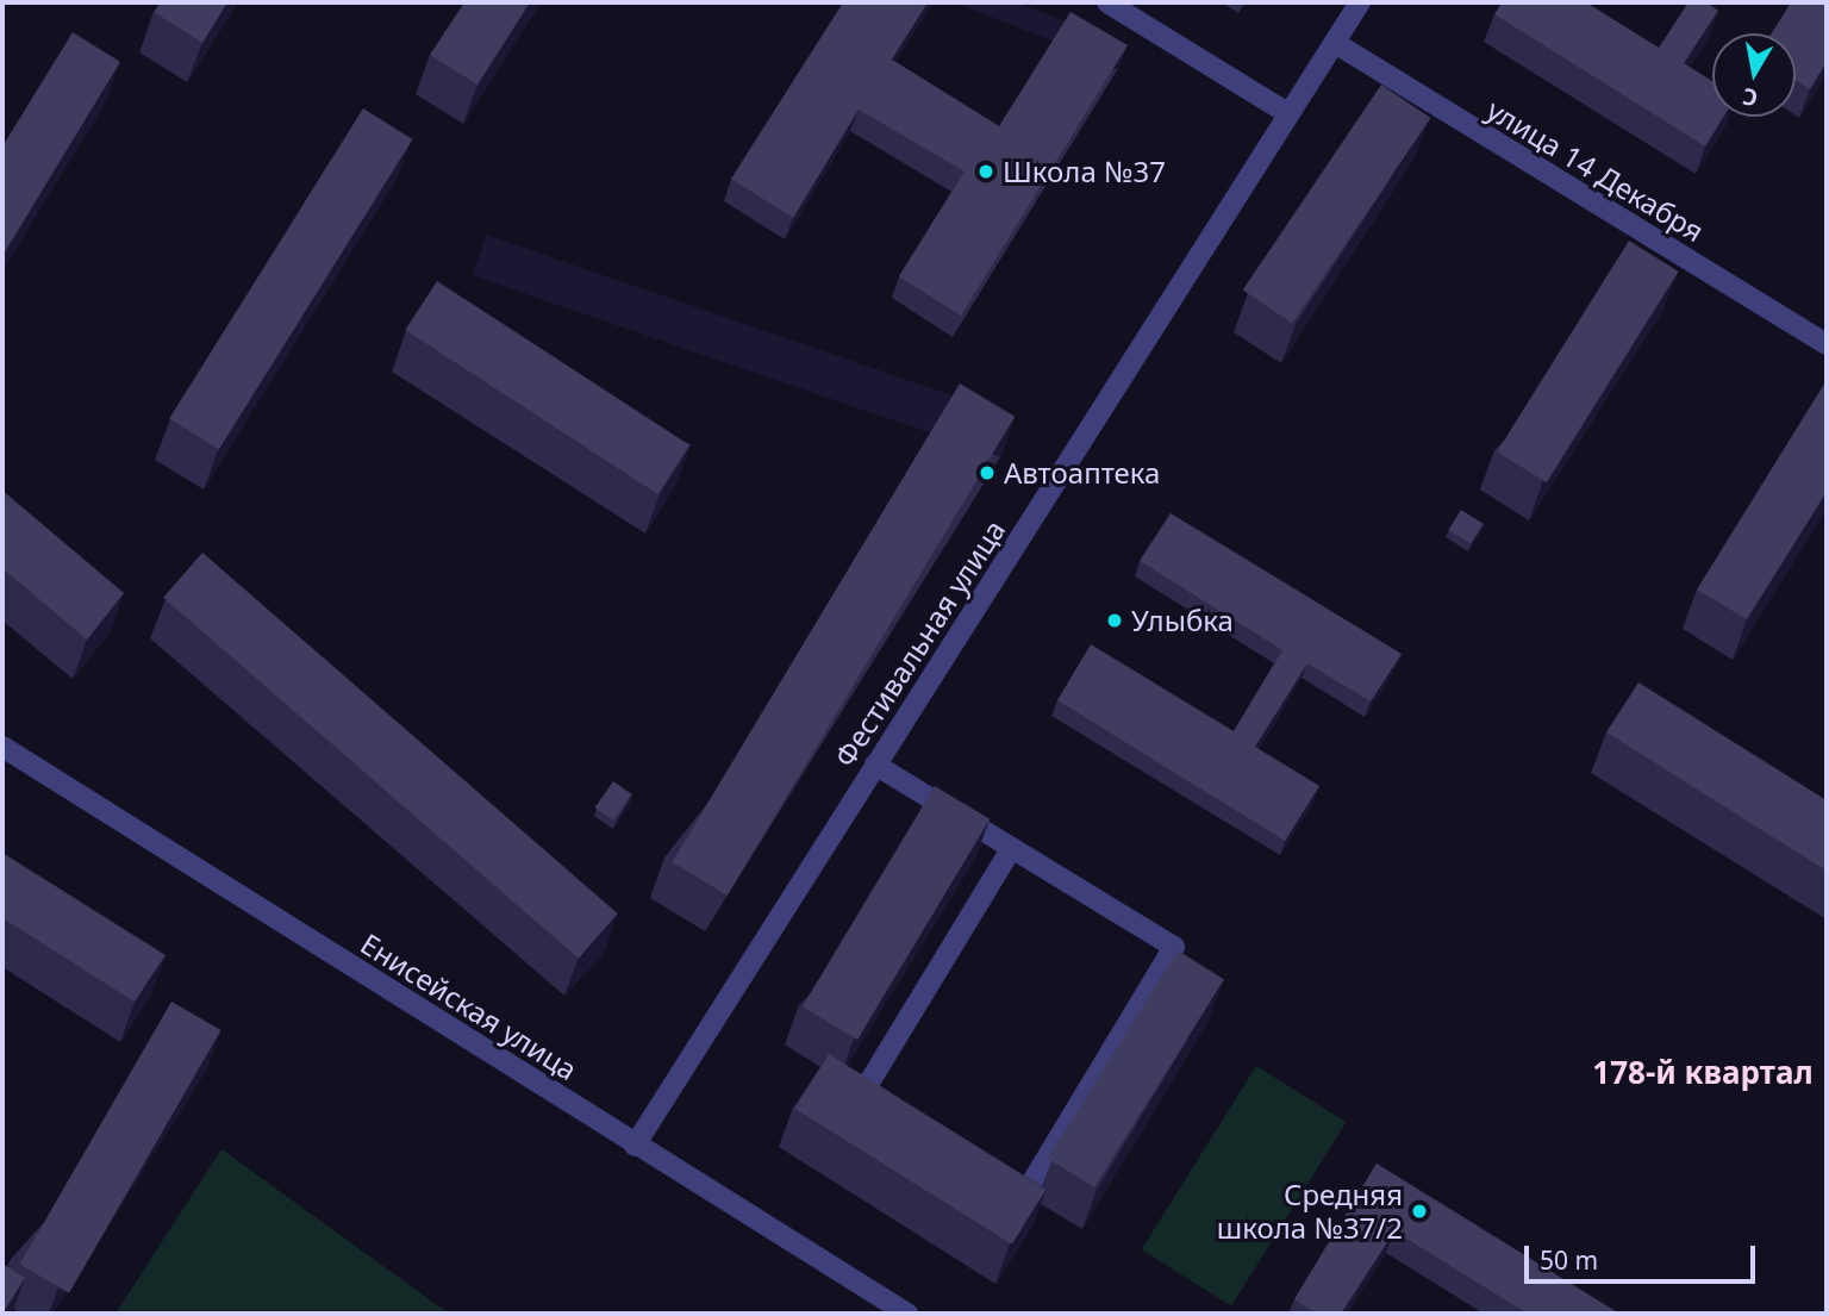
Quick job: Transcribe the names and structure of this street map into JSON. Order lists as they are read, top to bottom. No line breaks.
{"streets":{"street":["улица 14 Декабря","Фестивальная улица","Енисейская улица"]},"crossings":[["улица 14 Декабря","Фестивальная улица"],["Фестивальная улица","Енисейская улица"]],"districts":["178-й квартал"],"places":["Школа №37","Автоаптека","Улыбка","Средняя школа №37/2"],"scale_bar":"50 m","north":"bottom"}
